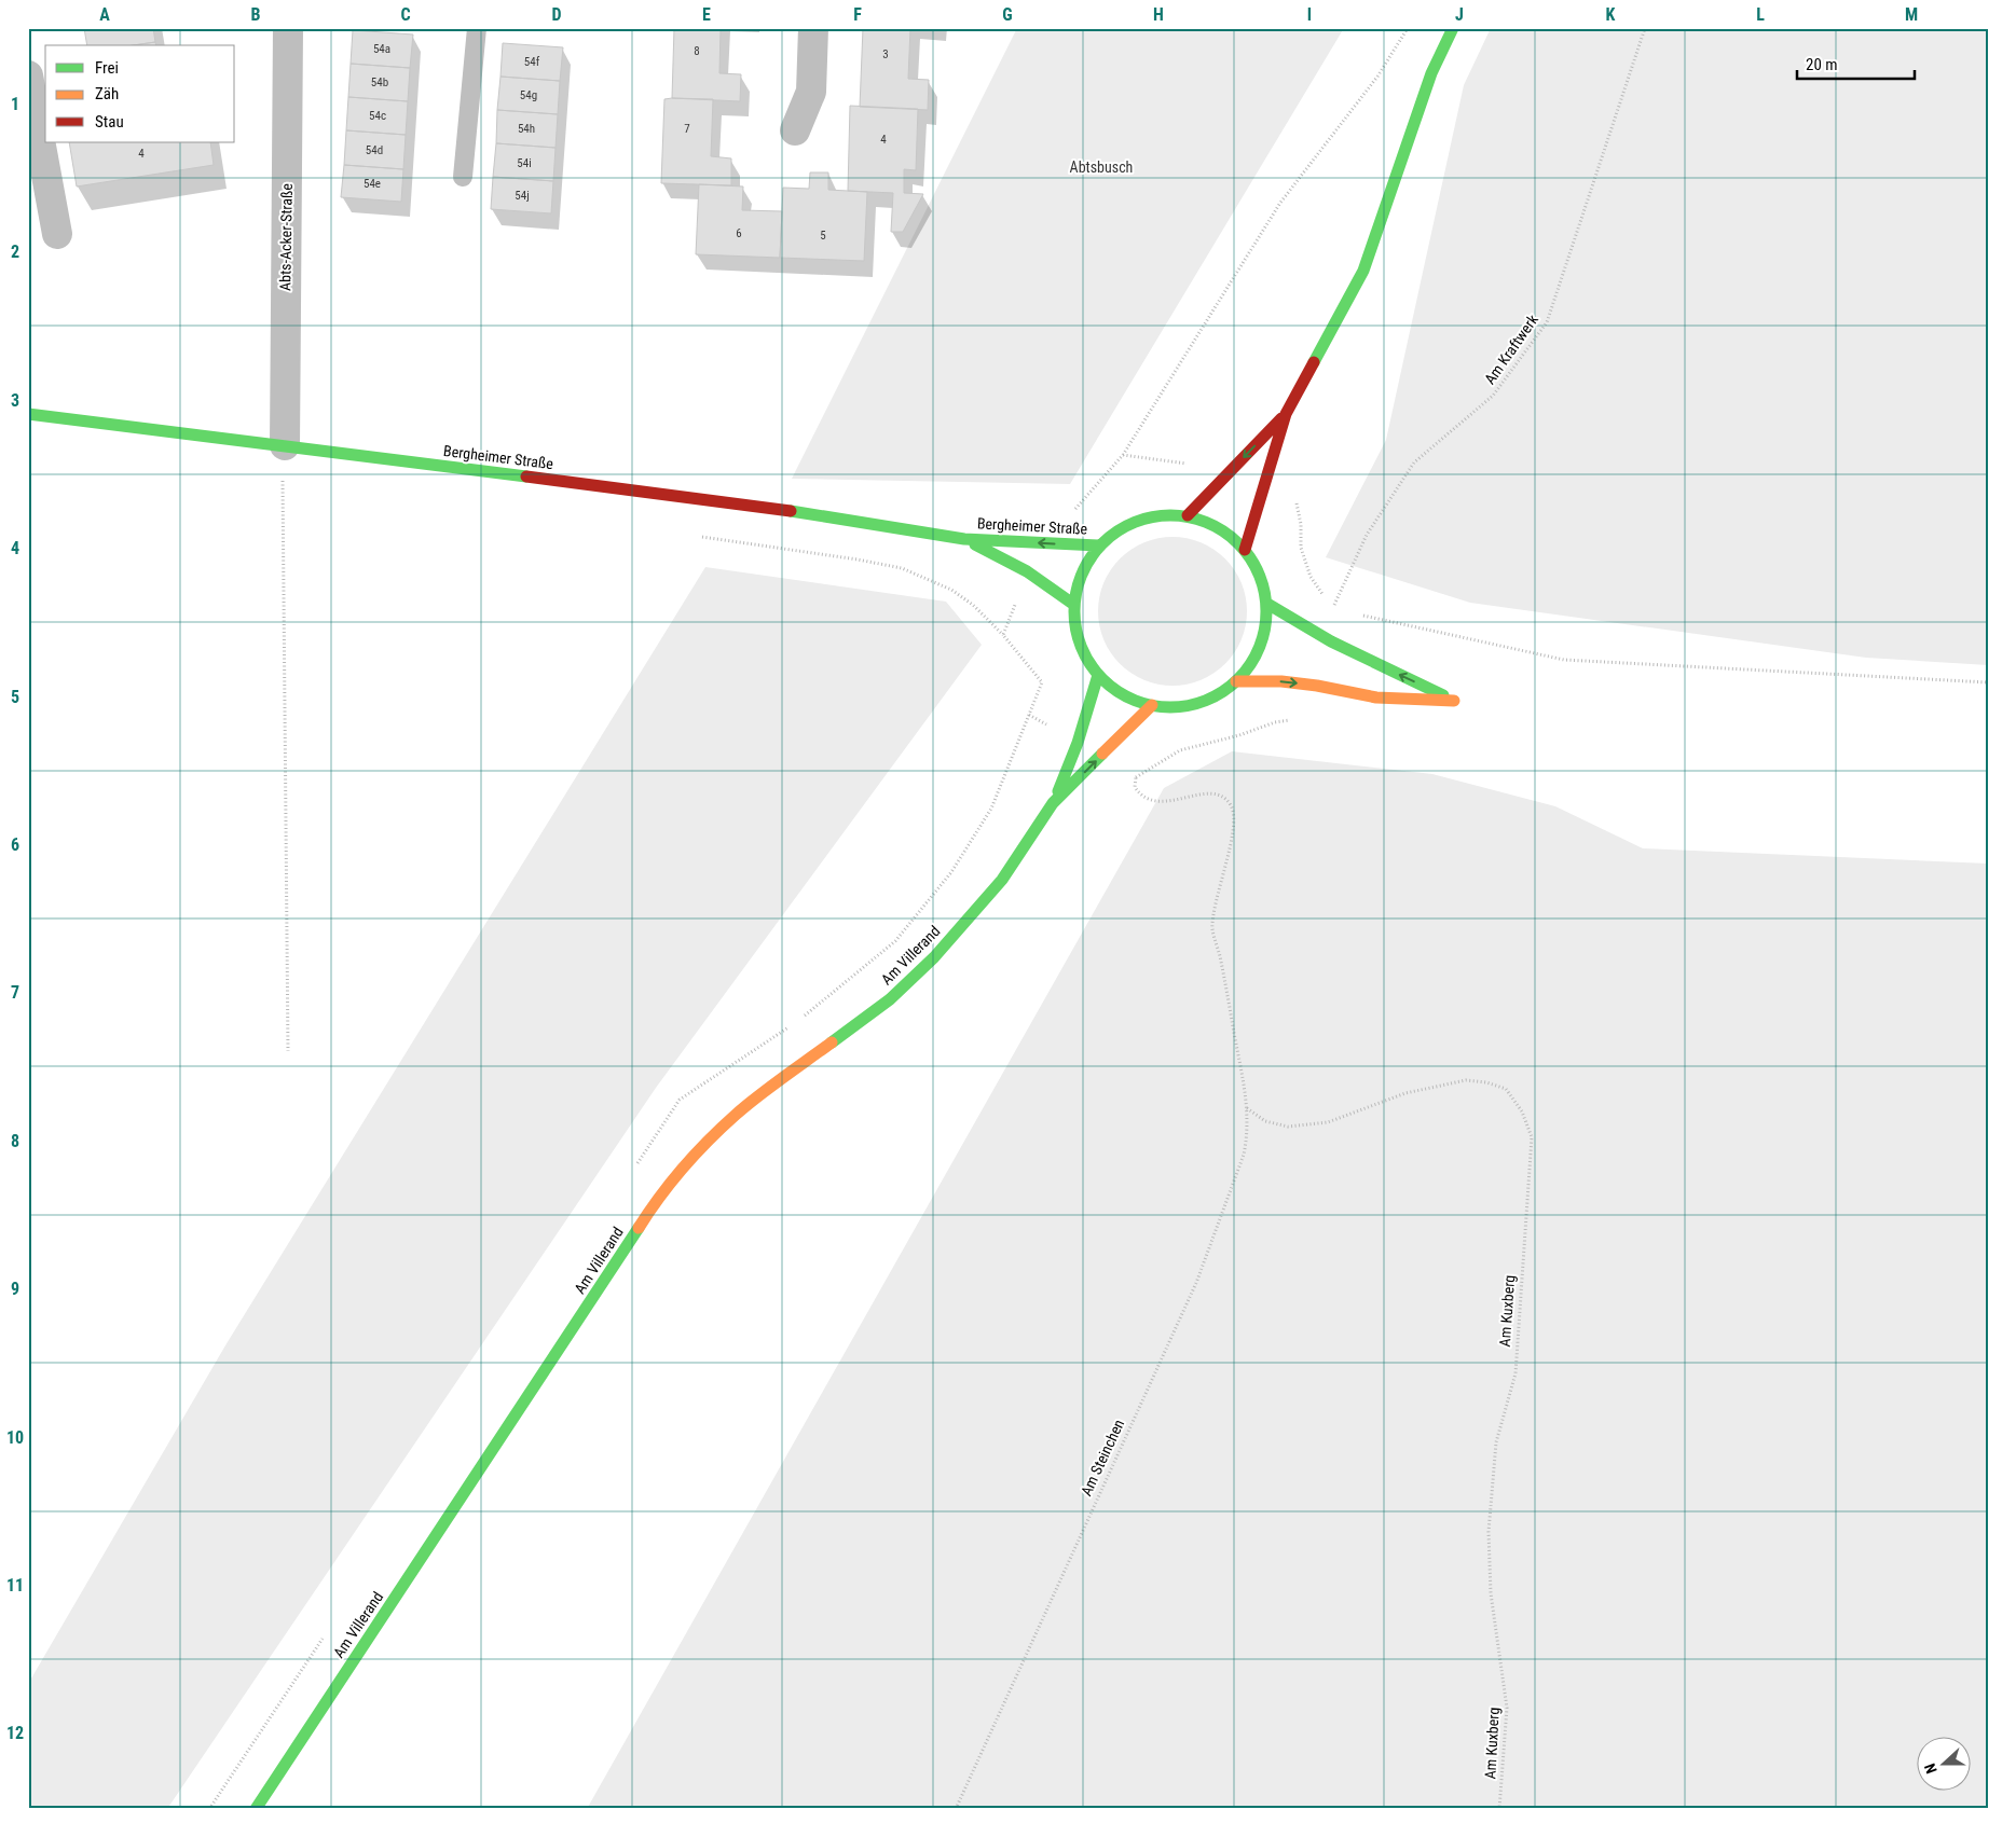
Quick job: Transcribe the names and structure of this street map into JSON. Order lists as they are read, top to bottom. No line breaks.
{"streets":{"main road":["Bergheimer Straße","Am Villerand"],"street":["Abts-Acker-Straße"],"path":["Am Kraftwerk","Am Kuxberg","Am Steinchen"]},"crossings":[["Abts-Acker-Straße","Bergheimer Straße"],["Bergheimer Straße","Am Villerand"],["Am Kuxberg","Am Steinchen"]],"parks":["Abtsbusch"],"house_numbers":["54a","8","3","54f","54b","54g","54c","54h","7","4","54d","4","54i","54e","54j","6","5"],"legend":["Frei","Zäh","Stau"],"scale_bar":"20 m","north":"left","grid":{"columns":["A","B","C","D","E","F","G","H","I","J","K","L","M"],"rows":["1","2","3","4","5","6","7","8","9","10","11","12"]}}
